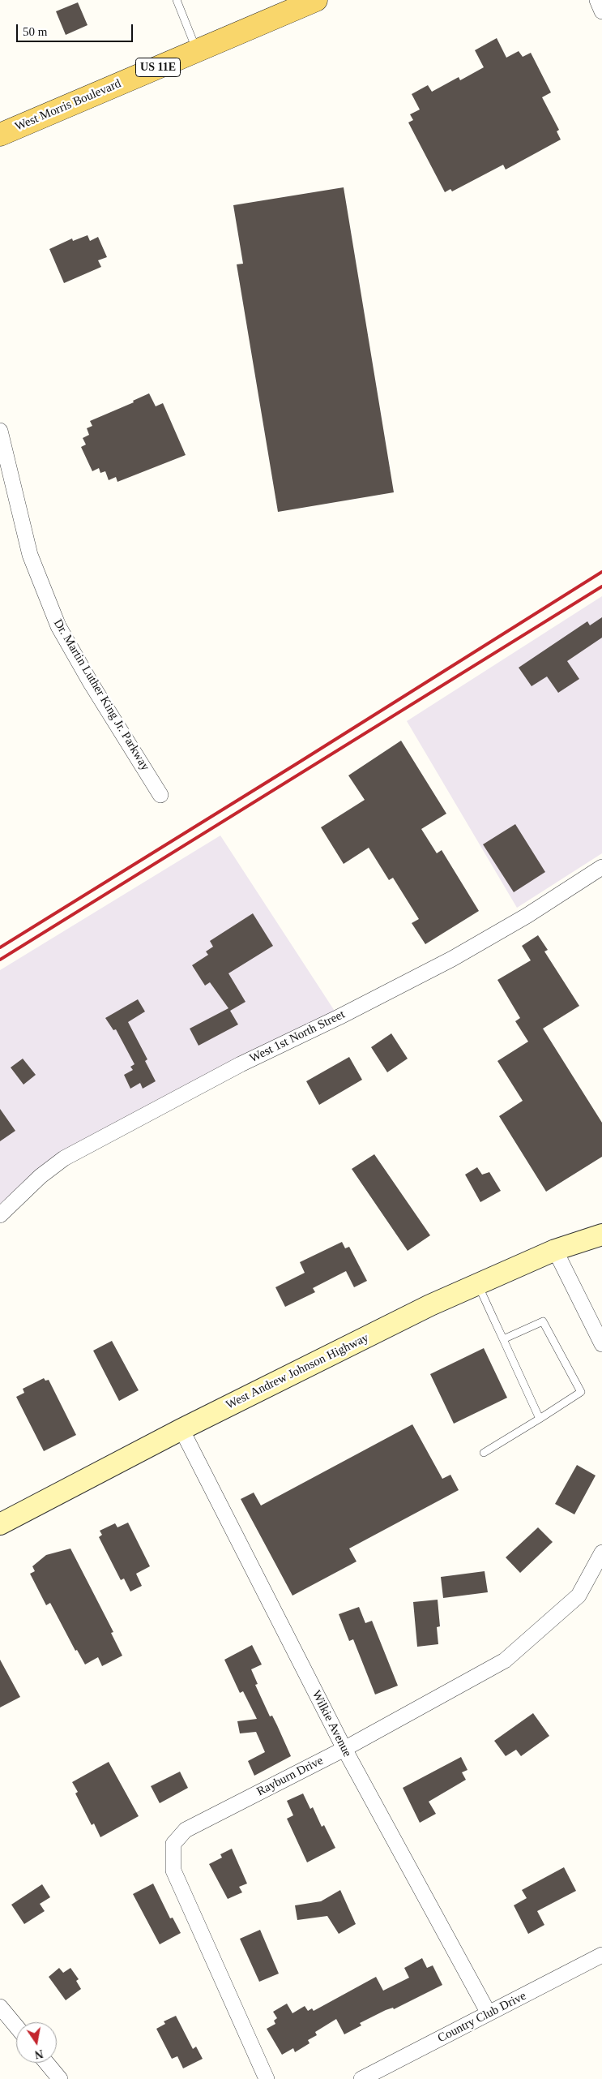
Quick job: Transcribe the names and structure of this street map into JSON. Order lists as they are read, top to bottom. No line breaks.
{"streets":{"main road":["US 11E","West Morris Boulevard","West Andrew Johnson Highway"],"street":["Dr. Martin Luther King Jr. Parkway","West 1st North Street","Wilkie Avenue","Rayburn Drive","Country Club Drive"]},"crossings":[["West Andrew Johnson Highway","Wilkie Avenue"],["Wilkie Avenue","Rayburn Drive"],["Wilkie Avenue","Country Club Drive"]],"scale_bar":"50 m","north":"bottom"}
